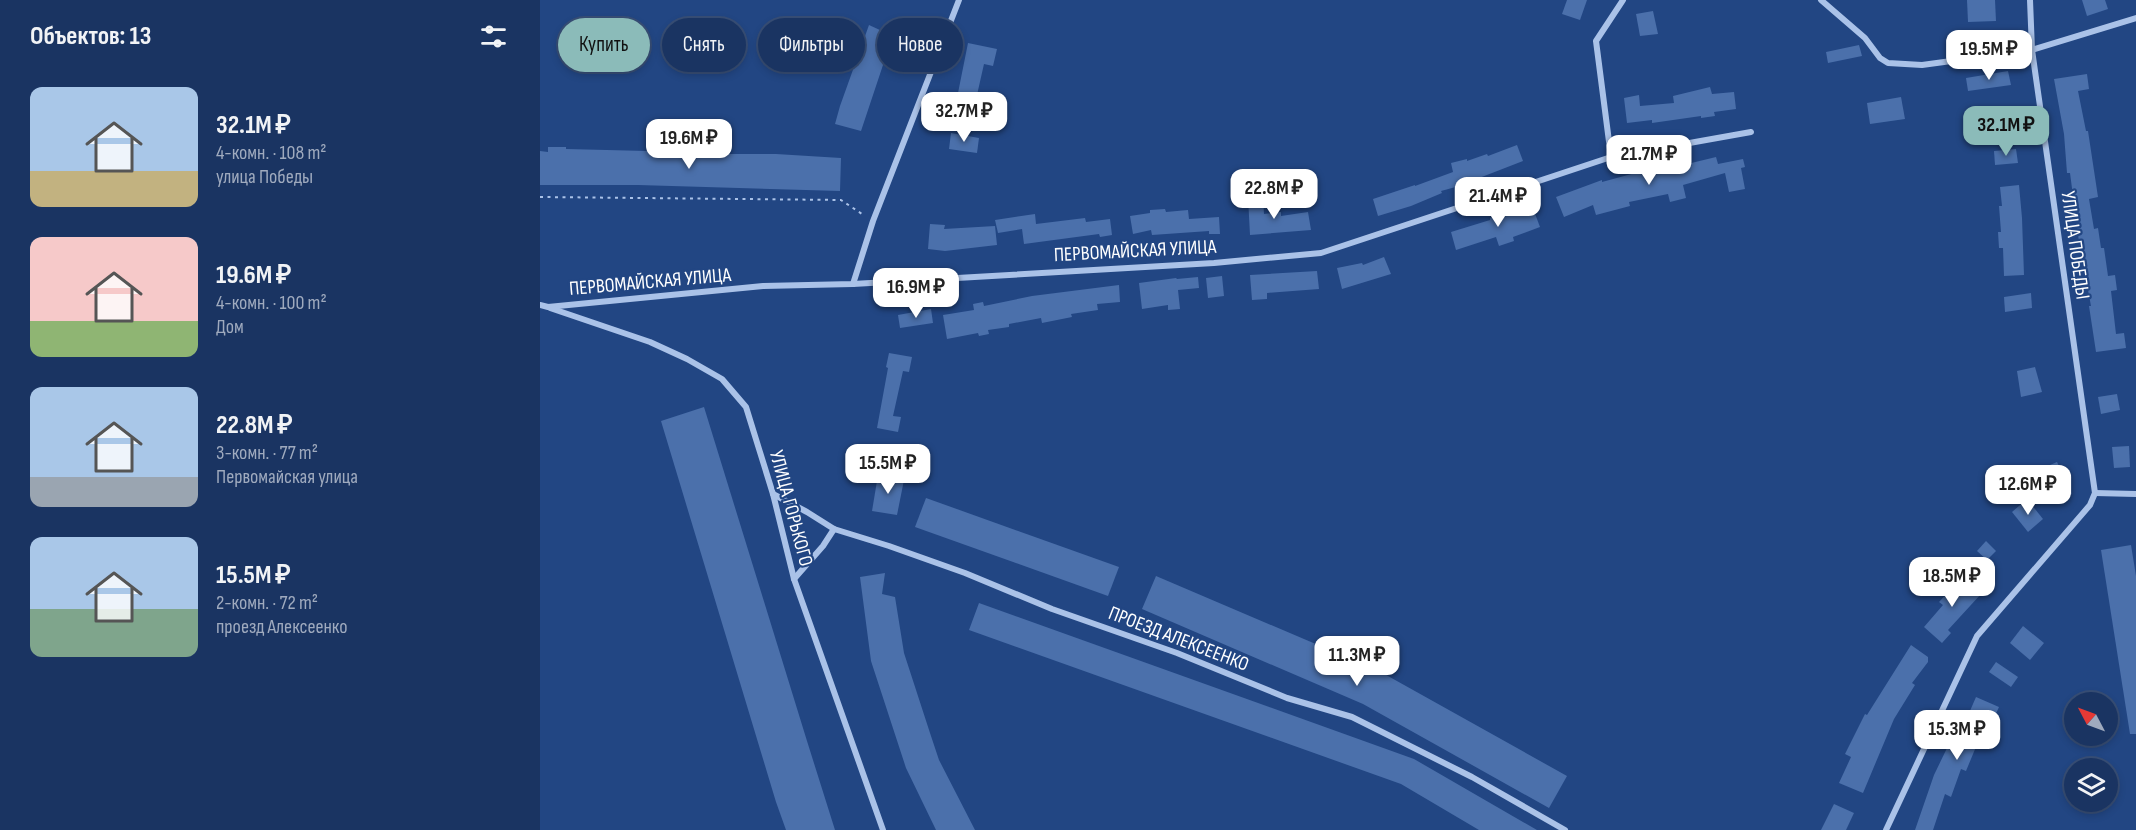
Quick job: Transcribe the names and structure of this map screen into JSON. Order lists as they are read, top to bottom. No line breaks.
{"streets":{"street":["УЛИЦА ПОБЕДЫ","ПЕРВОМАЙСКАЯ УЛИЦА","УЛИЦА ГОРЬКОГО","ПРОЕЗД АЛЕКСЕЕНКО"]},"crossings":[["ПЕРВОМАЙСКАЯ УЛИЦА","УЛИЦА ГОРЬКОГО"],["УЛИЦА ГОРЬКОГО","ПРОЕЗД АЛЕКСЕЕНКО"]],"north":"top left","page":{"heading":"Объектов: 13","chip":["Купить","Снять","Фильтры","Новое"],"price":["19.5M ₽","32.7M ₽","32.1M ₽","19.6M ₽","21.7M ₽","22.8M ₽","21.4M ₽","16.9M ₽","15.5M ₽","12.6M ₽","18.5M ₽","11.3M ₽","15.3M ₽"],"list":[{"name":"32.1M ₽","note":"4-комн. · 108 m² · улица Победы"},{"name":"19.6M ₽","note":"4-комн. · 100 m² · Дом"},{"name":"22.8M ₽","note":"3-комн. · 77 m² · Первомайская улица"},{"name":"15.5M ₽","note":"2-комн. · 72 m² · проезд Алексеенко"}]}}
